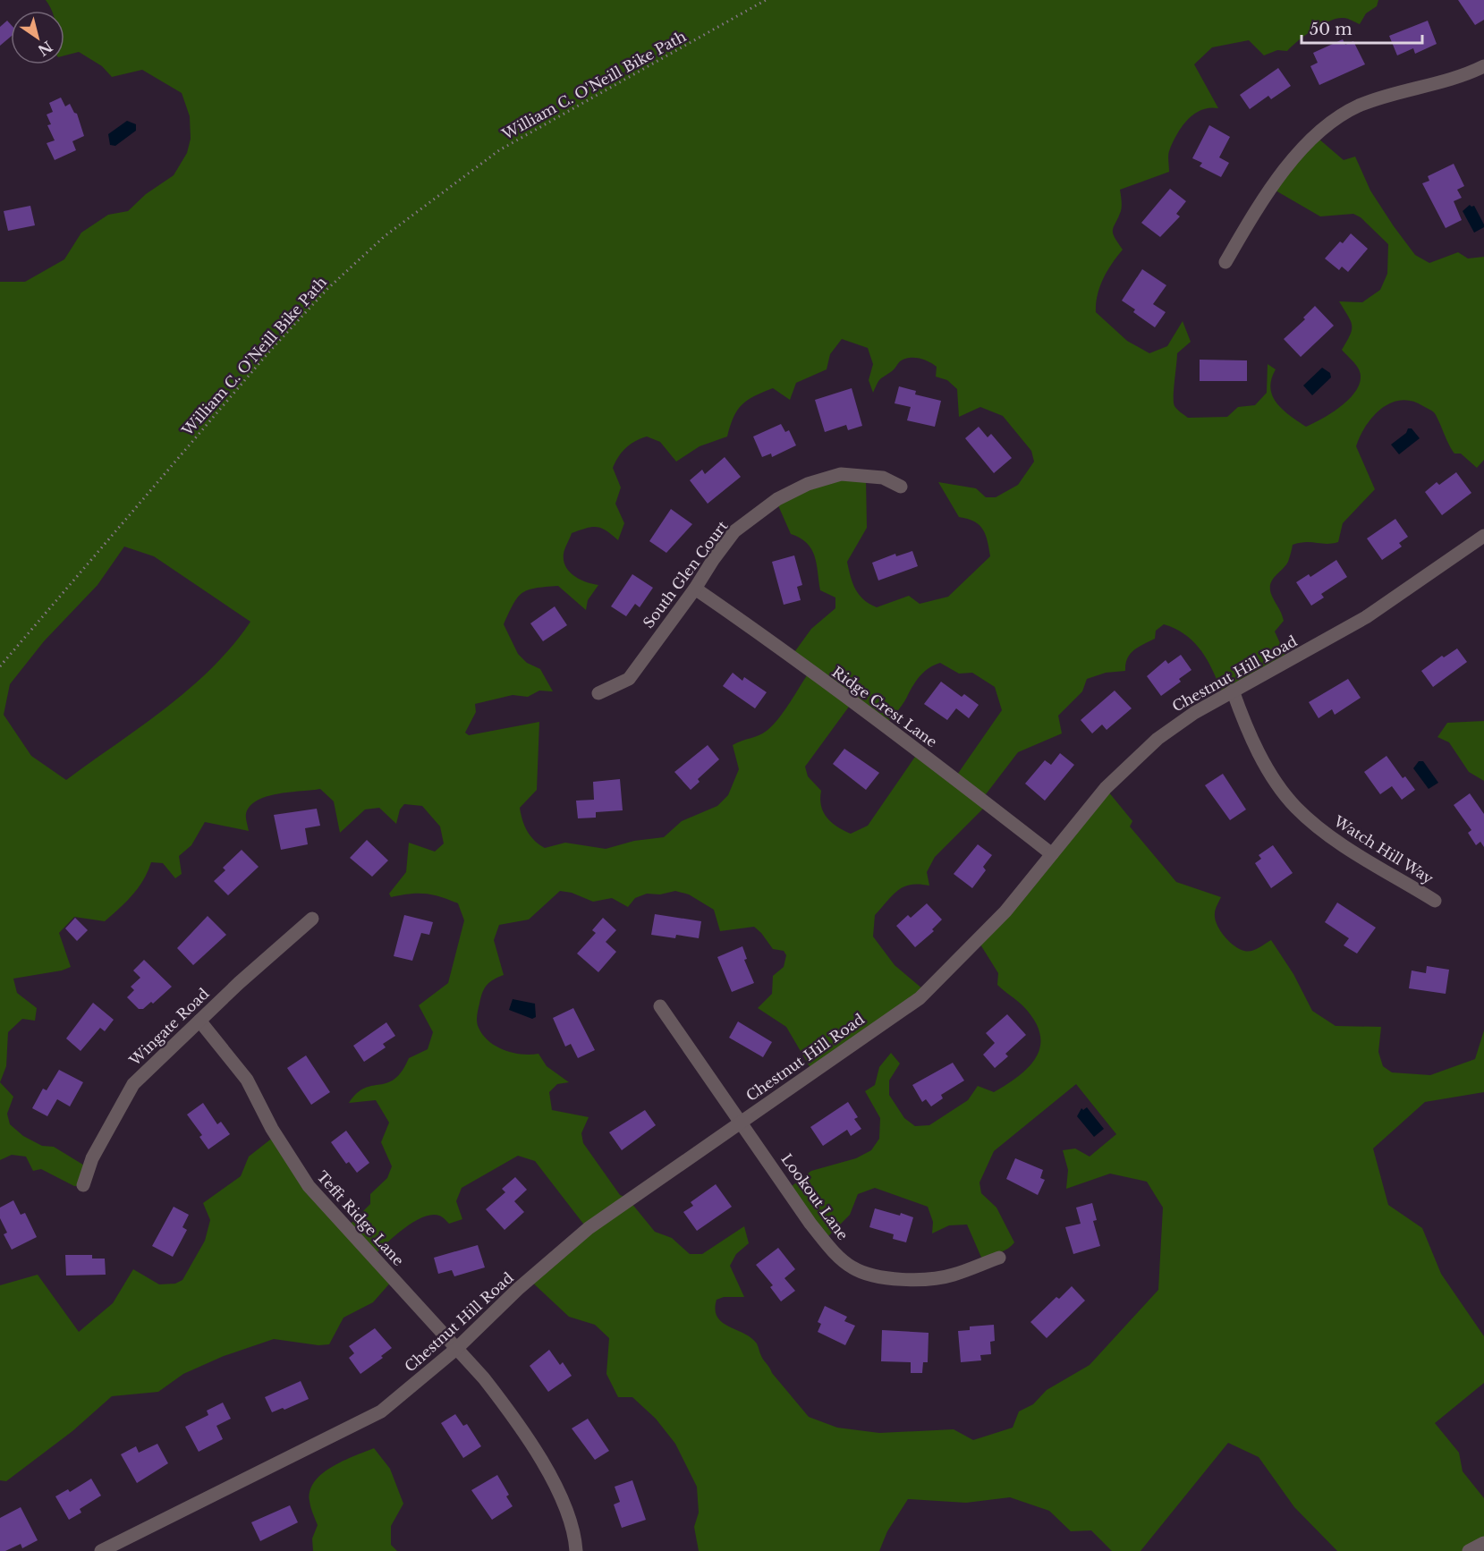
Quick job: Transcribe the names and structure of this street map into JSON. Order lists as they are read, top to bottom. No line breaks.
{"streets":{"street":["South Glen Court","Chestnut Hill Road","Ridge Crest Lane","Watch Hill Way","Wingate Road","Lookout Lane","Tefft Ridge Lane"],"path":["William C. O'Neill Bike Path"]},"crossings":[["South Glen Court","Ridge Crest Lane"],["Chestnut Hill Road","Ridge Crest Lane"],["Chestnut Hill Road","Watch Hill Way"],["Chestnut Hill Road","Lookout Lane"],["Chestnut Hill Road","Tefft Ridge Lane"],["Wingate Road","Tefft Ridge Lane"]],"scale_bar":"50 m","north":"bottom right"}
